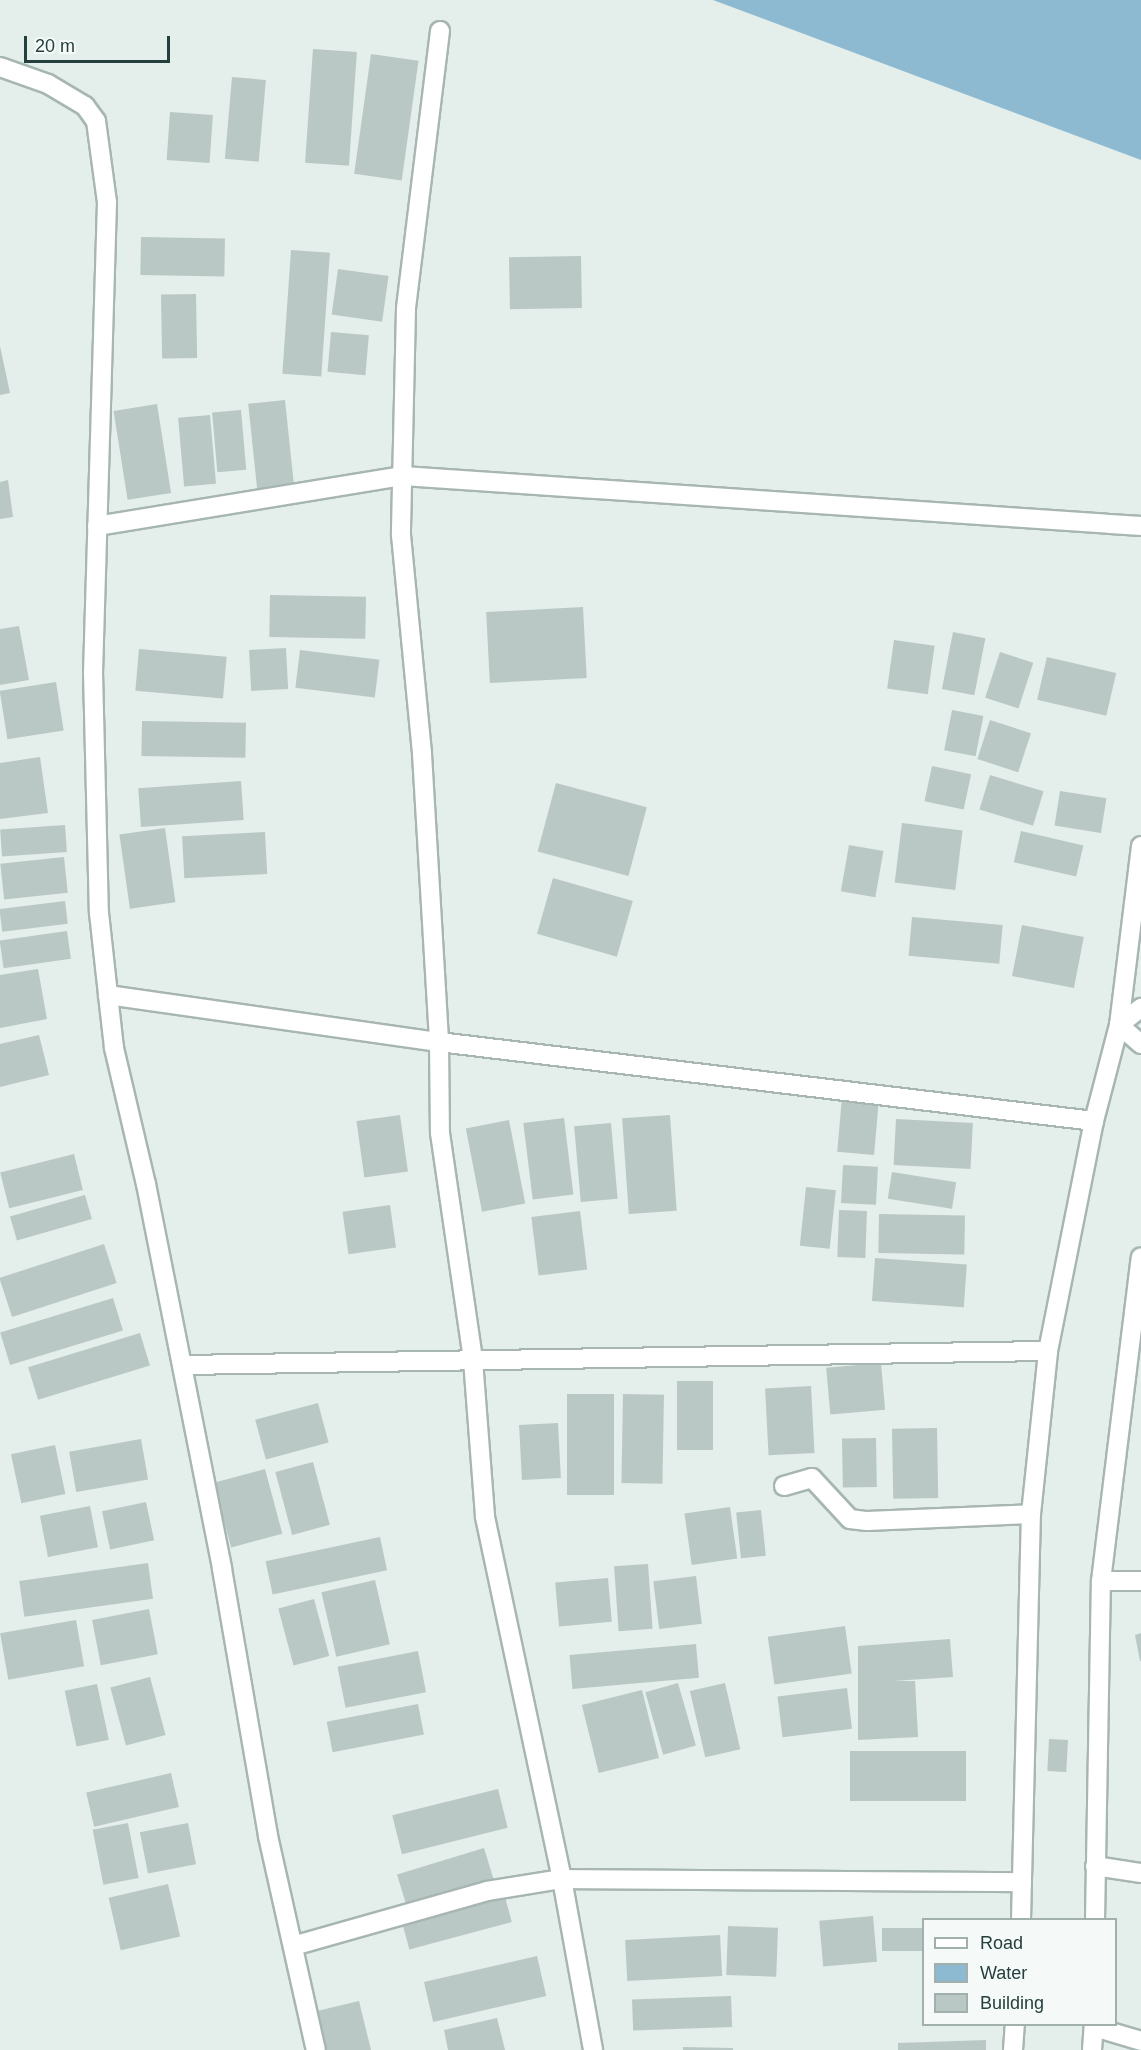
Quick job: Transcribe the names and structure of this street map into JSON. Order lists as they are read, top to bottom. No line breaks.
{"legend":["Road","Water","Building"],"scale_bar":"20 m"}
